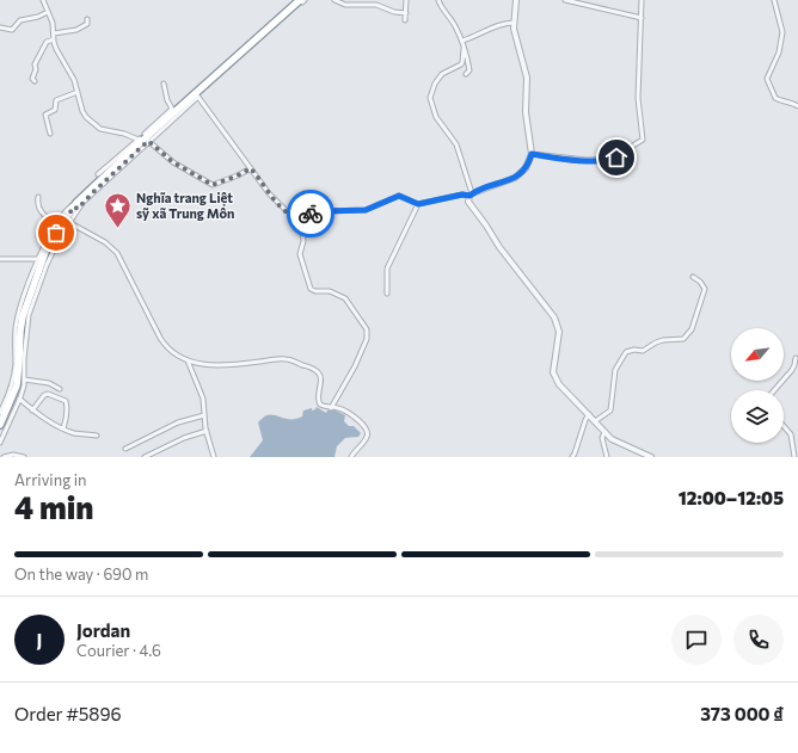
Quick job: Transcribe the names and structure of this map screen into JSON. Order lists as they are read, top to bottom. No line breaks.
{"places":{"place":["Nghĩa trang Liệt sỹ xã Trung Môn"]},"north":"bottom left","page":{"heading":["4 min","Arriving in","12:00–12:05"],"panel":["Jordan","Courier · 4.6","Order #5896","373 000 ₫"],"bar":"On the way · 690 m","round":"J"}}
